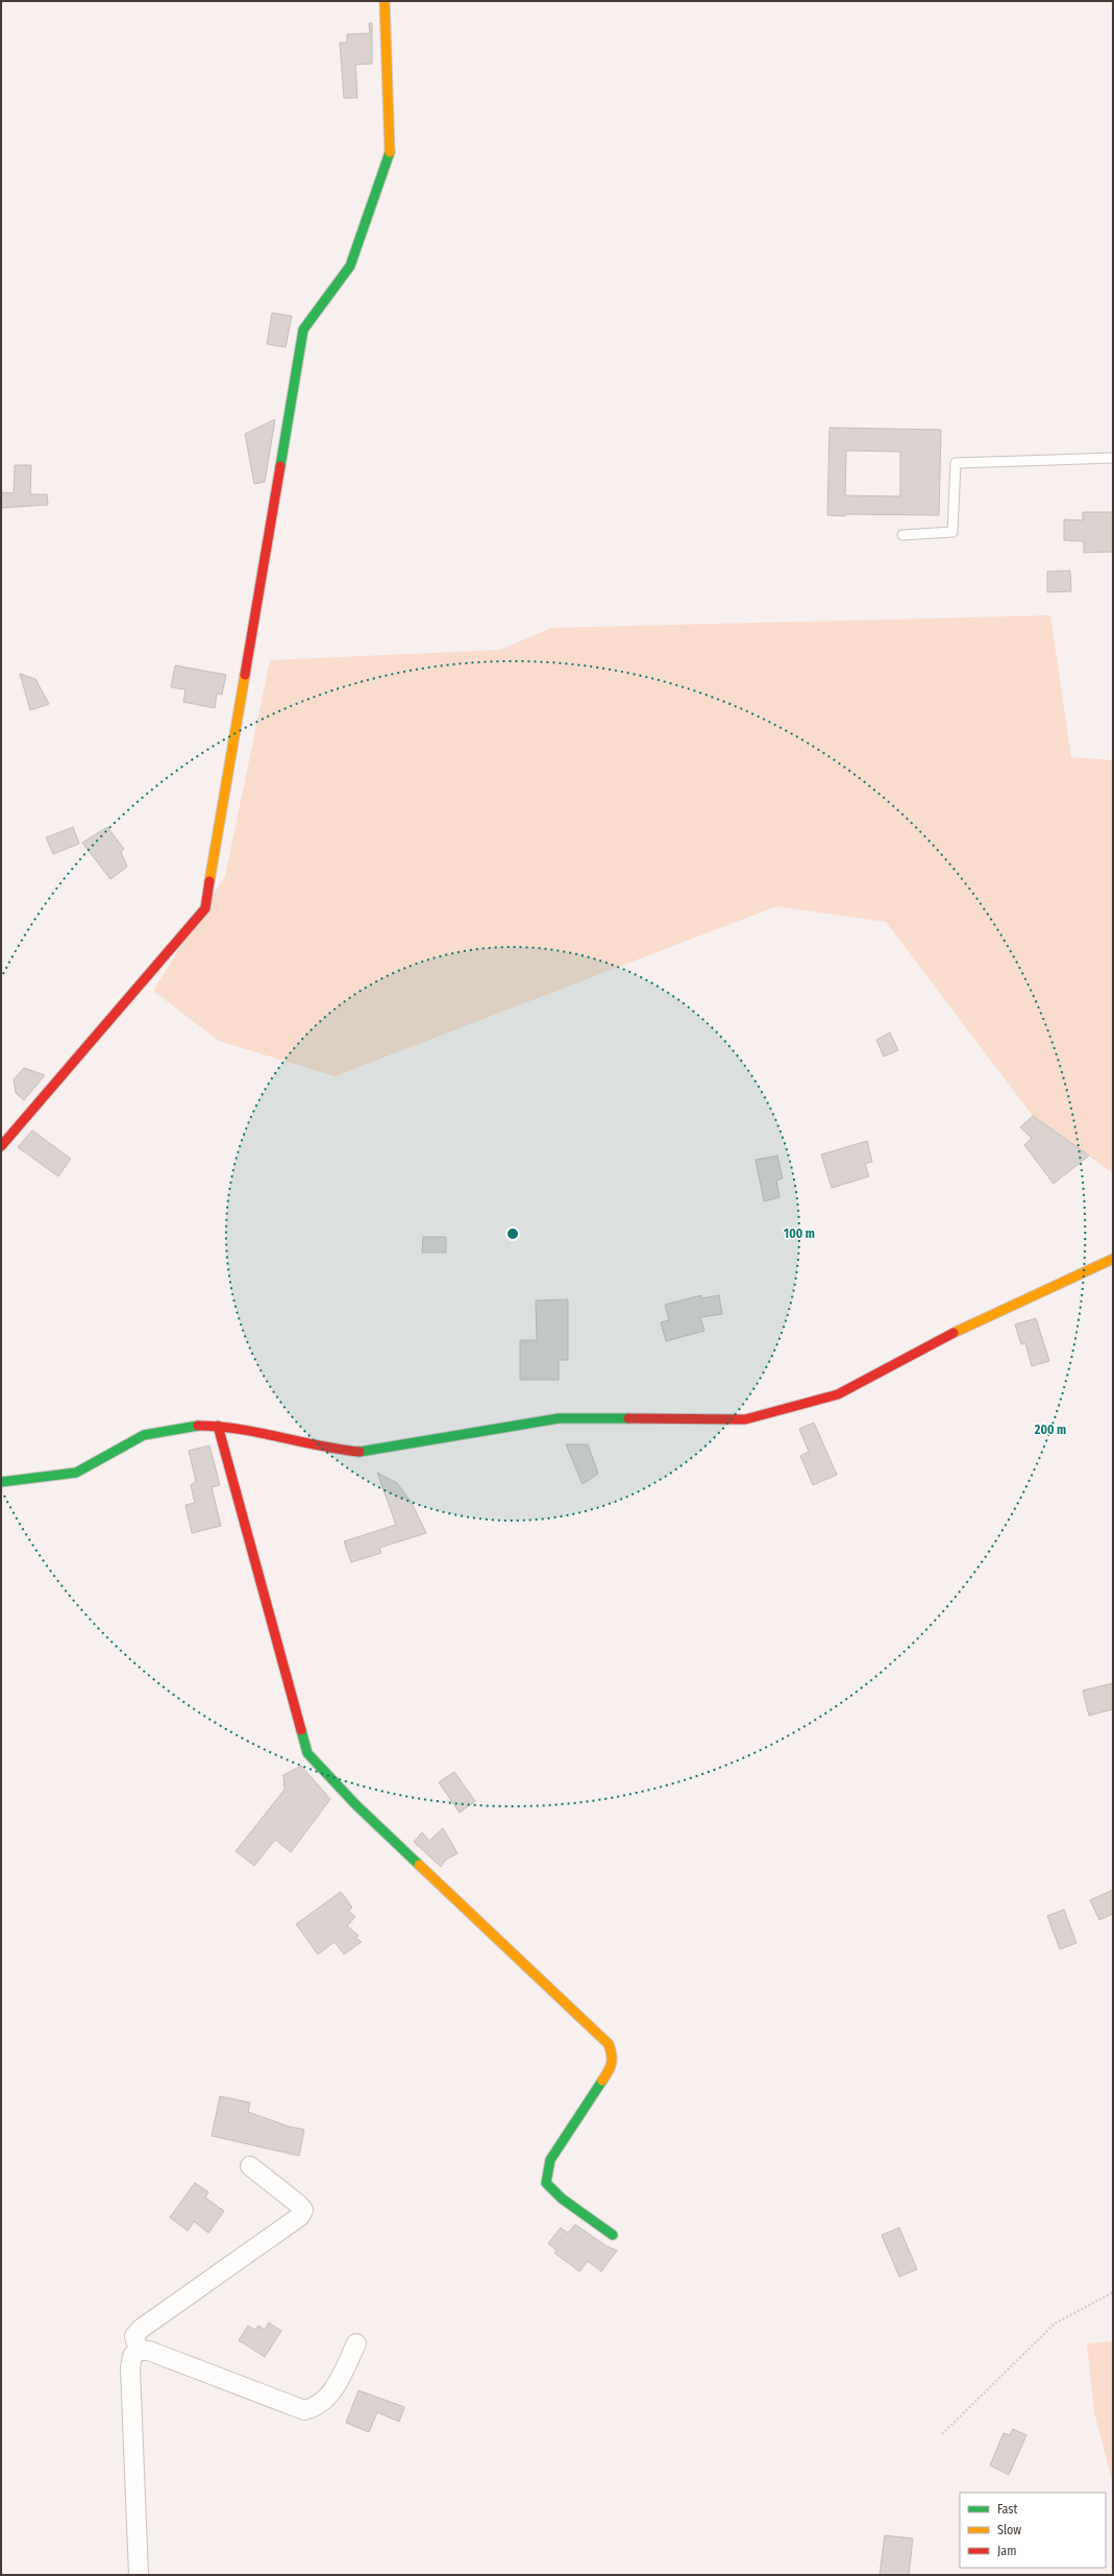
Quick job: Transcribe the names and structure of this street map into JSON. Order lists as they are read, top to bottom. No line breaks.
{"legend":["Fast","Slow","Jam"],"rings":["100 m","200 m"]}
